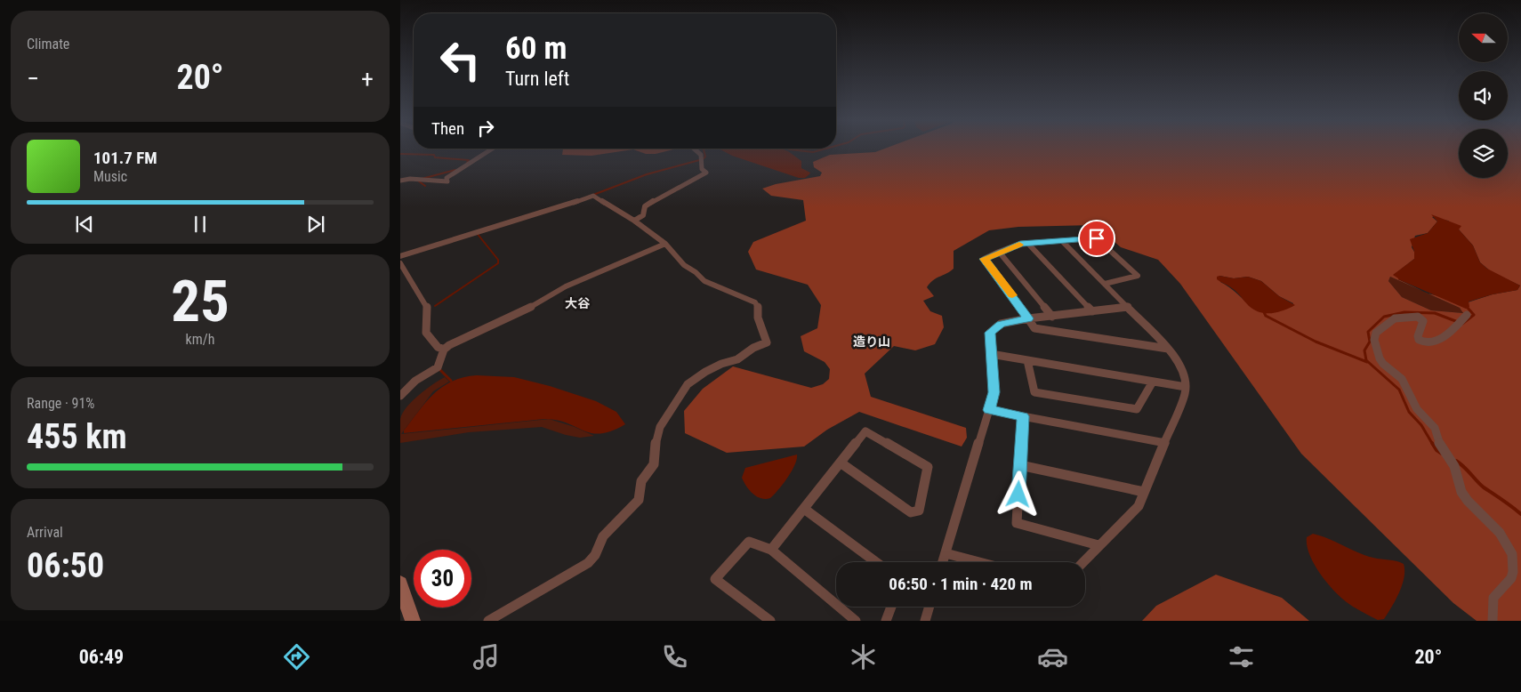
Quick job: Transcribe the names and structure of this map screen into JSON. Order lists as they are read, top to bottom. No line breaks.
{"districts":["大谷","造り山"],"north":"left","page":{"tile":["Climate",["25","km/h"],["Range · 91%","455 km"],["Arrival","06:50"]],"turn":["60 m","Turn left"],"heat":["−","20°","+"],"then":"Then","song":["101.7 FM","Music"],"limit":"30","trip":"06:50 · 1 min · 420 m","tabs":["06:49","20°"]}}
